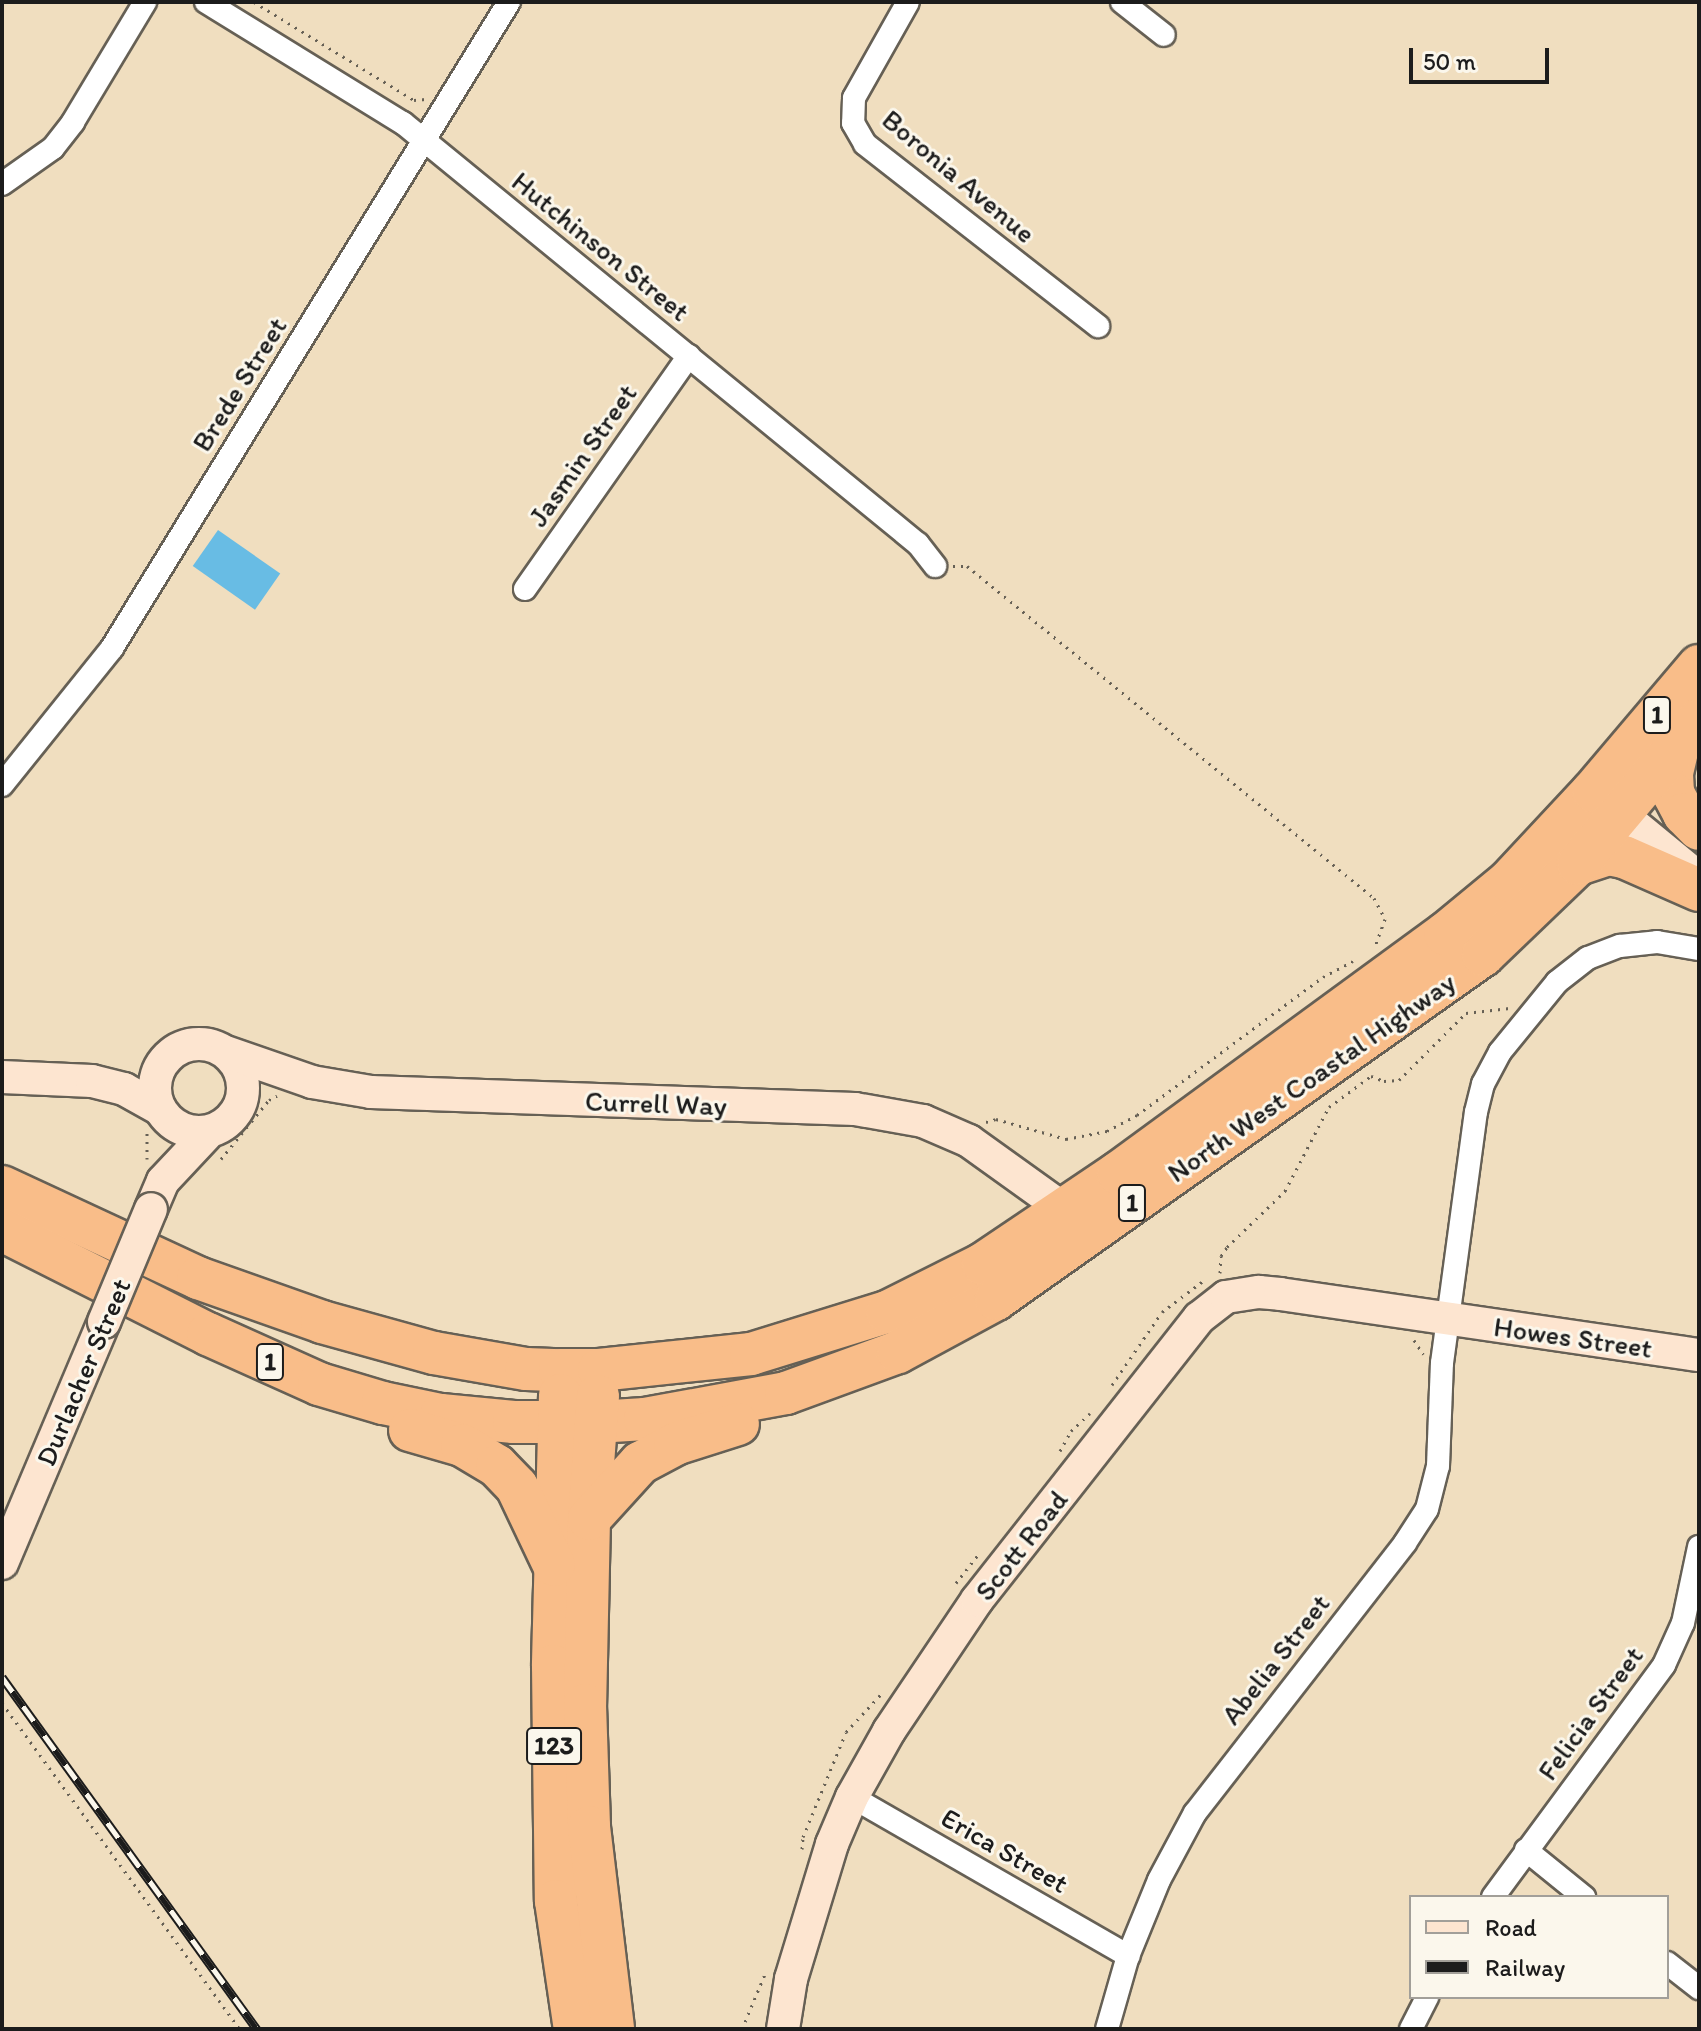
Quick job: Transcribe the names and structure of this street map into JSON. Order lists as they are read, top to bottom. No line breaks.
{"streets":{"highway":["1","North West Coastal Highway","123"],"street":["Boronia Avenue","Hutchinson Street","Brede Street","Jasmin Street","Currell Way","Howes Street","Durlacher Street","Scott Road","Abelia Street","Felicia Street","Erica Street"]},"crossings":[["Hutchinson Street","Brede Street"],["Hutchinson Street","Jasmin Street"],["North West Coastal Highway","Currell Way"],["North West Coastal Highway","123"],["Currell Way","Durlacher Street"],["Howes Street","Scott Road"],["Howes Street","Abelia Street"],["Scott Road","Abelia Street"],["Scott Road","Erica Street"],["Abelia Street","Erica Street"]],"legend":["Road","Railway"],"scale_bar":"50 m"}
